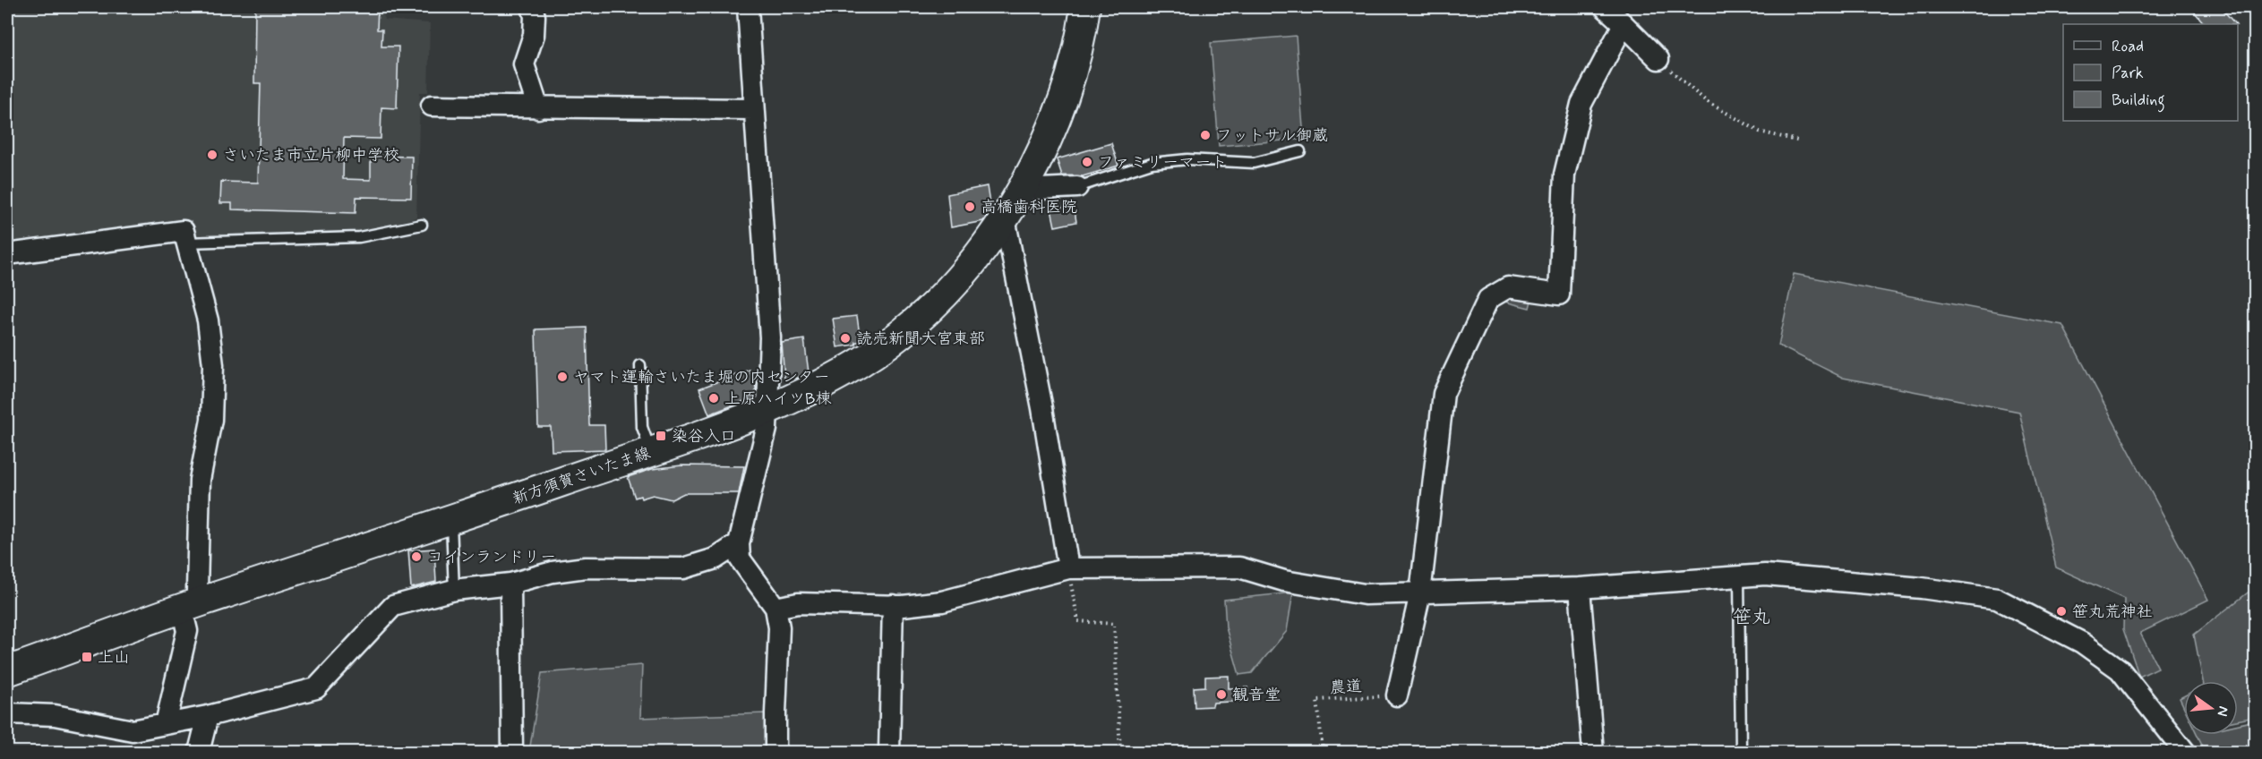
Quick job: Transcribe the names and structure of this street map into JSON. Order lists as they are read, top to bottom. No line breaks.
{"streets":{"main road":["新方須賀さいたま線"],"path":["農道"]},"districts":["笹丸"],"places":{"other":["フットサル御蔵","さいたま市立片柳中学校","ファミリーマート","高橋歯科医院","読売新聞大宮東部","ヤマト運輸さいたま堀の内センター","上原ハイツB棟","コインランドリー","笹丸荒神社","観音堂"],"transit":["染谷入口","上山"]},"legend":["Road","Park","Building"],"north":"right"}
